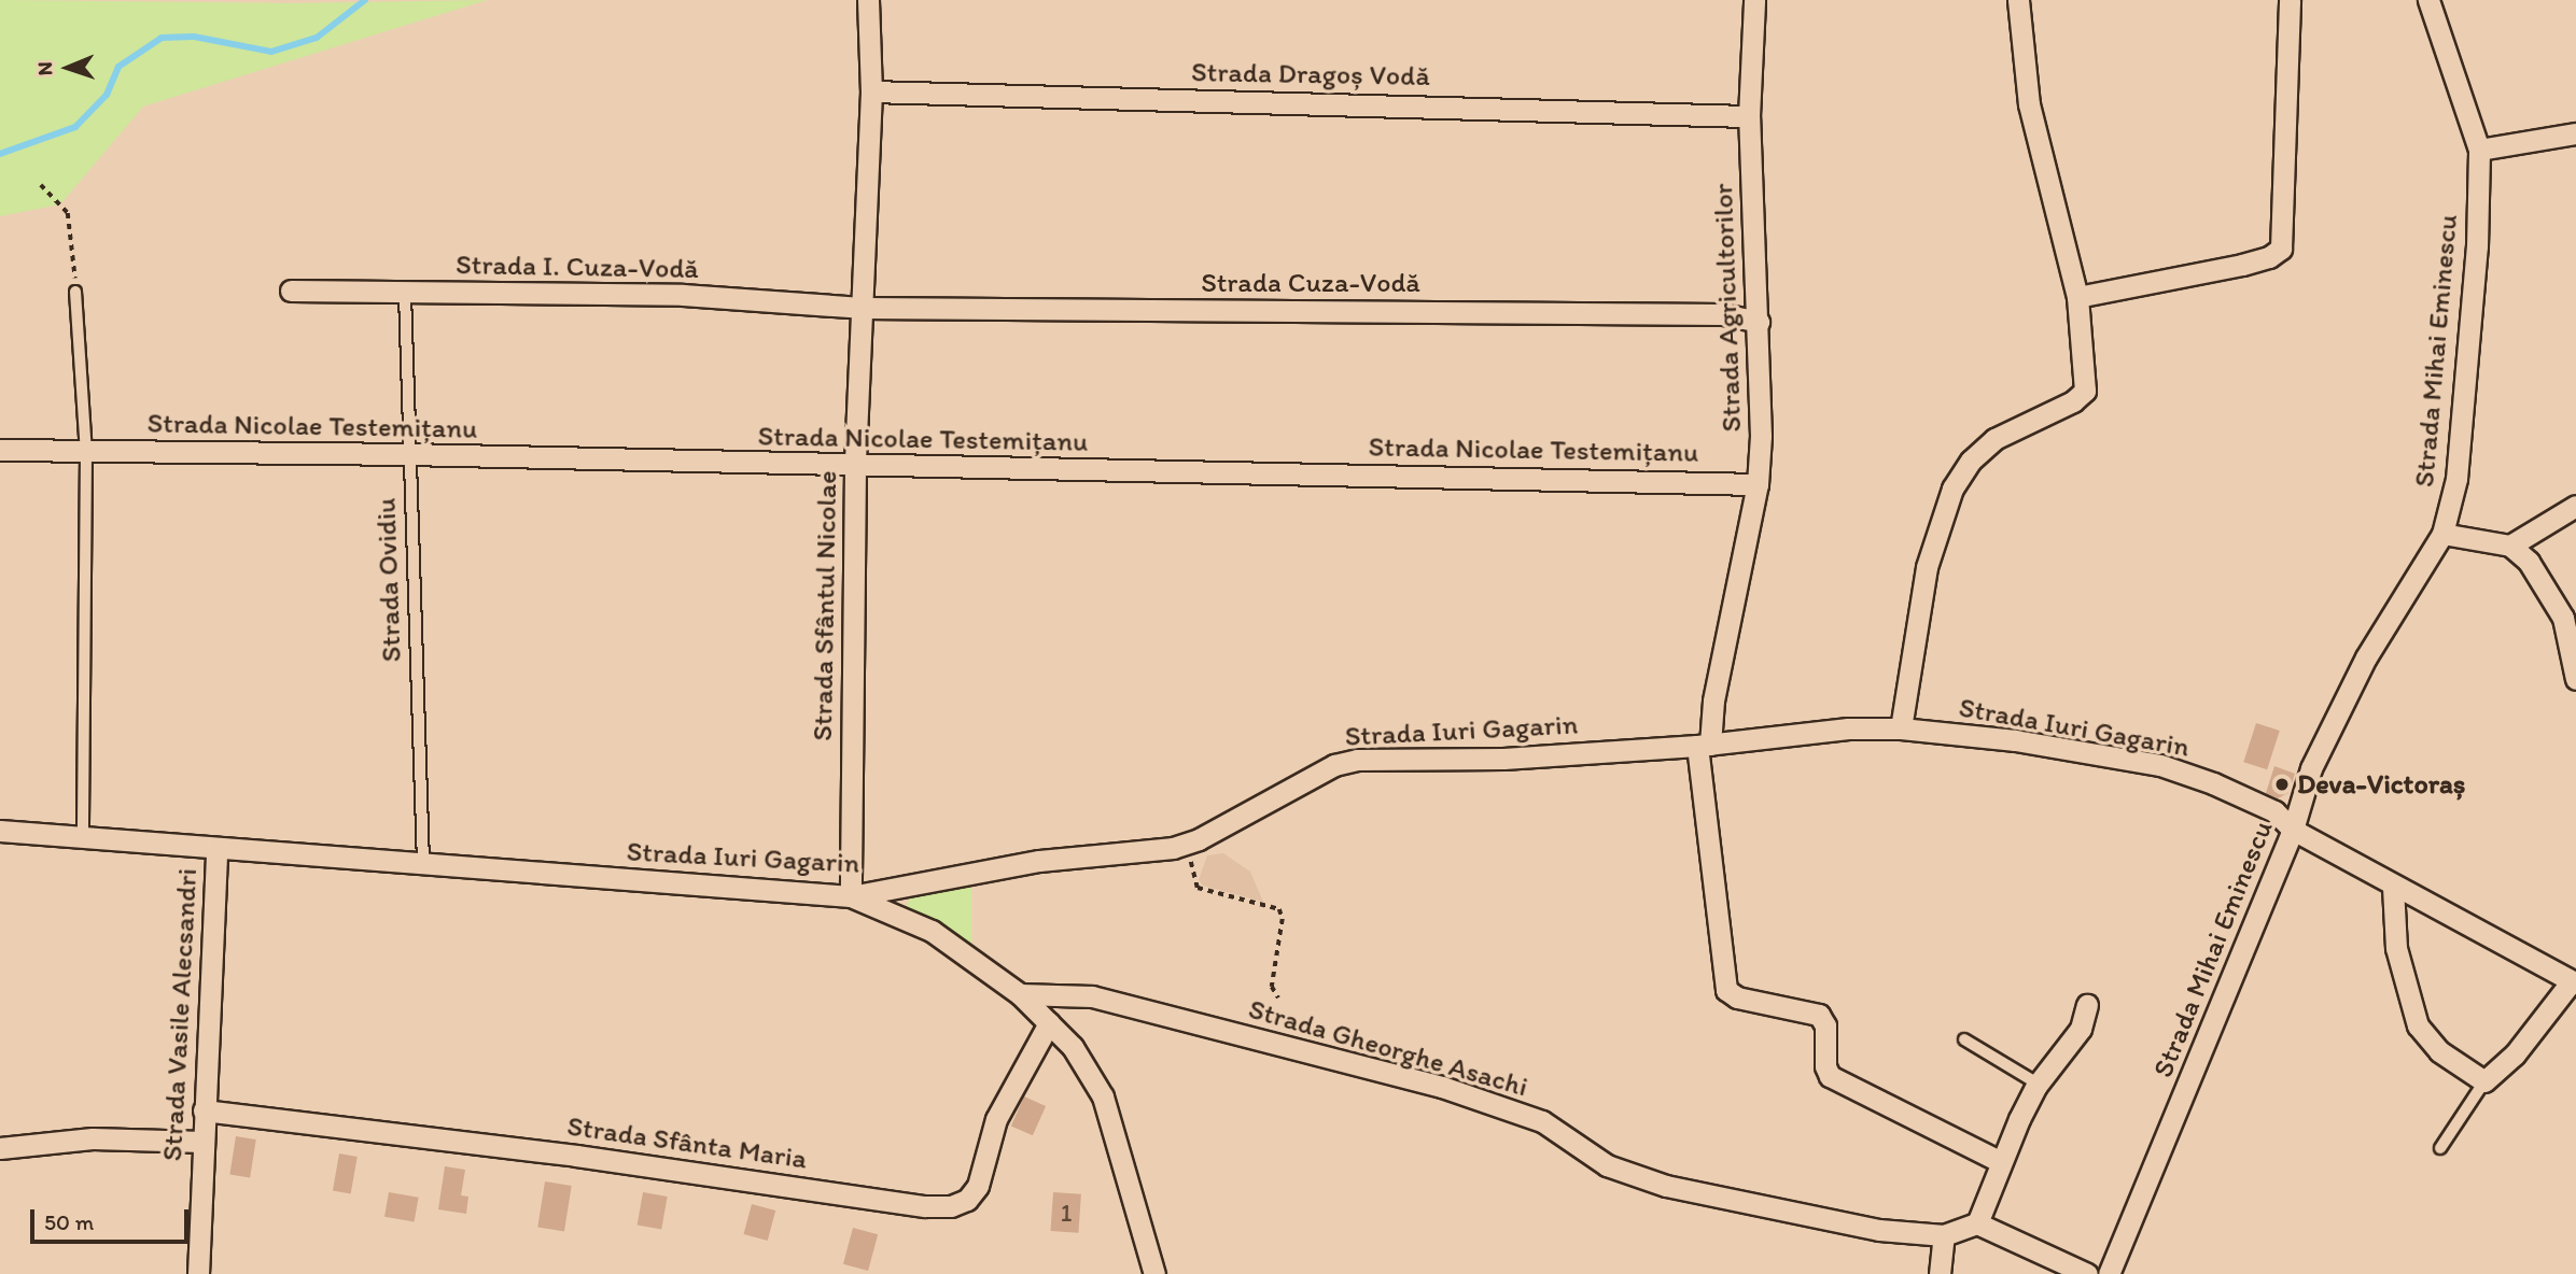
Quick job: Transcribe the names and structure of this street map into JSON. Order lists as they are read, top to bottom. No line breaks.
{"streets":{"street":["Strada Dragoș Vodă","Strada I. Cuza-Vodă","Strada Cuza-Vodă","Strada Agricultorilor","Strada Mihai Eminescu","Strada Nicolae Testemițanu","Strada Sfântul Nicolae","Strada Iuri Gagarin","Strada Vasile Alecsandri","Strada Gheorghe Asachi","Strada Sfânta Maria"],"lane":["Strada Ovidiu"]},"crossings":[["Strada Dragoș Vodă","Strada Agricultorilor"],["Strada Dragoș Vodă","Strada Sfântul Nicolae"],["Strada I. Cuza-Vodă","Strada Cuza-Vodă"],["Strada I. Cuza-Vodă","Strada Ovidiu"],["Strada I. Cuza-Vodă","Strada Sfântul Nicolae"],["Strada Cuza-Vodă","Strada Agricultorilor"],["Strada Cuza-Vodă","Strada Sfântul Nicolae"],["Strada Agricultorilor","Strada Nicolae Testemițanu"],["Strada Agricultorilor","Strada Iuri Gagarin"],["Strada Mihai Eminescu","Strada Iuri Gagarin"],["Strada Nicolae Testemițanu","Strada Ovidiu"],["Strada Nicolae Testemițanu","Strada Sfântul Nicolae"],["Strada Ovidiu","Strada Iuri Gagarin"],["Strada Sfântul Nicolae","Strada Iuri Gagarin"],["Strada Iuri Gagarin","Strada Vasile Alecsandri"],["Strada Vasile Alecsandri","Strada Sfânta Maria"]],"places":["Deva-Victoraș"],"house_numbers":["1"],"scale_bar":"50 m","north":"left"}
